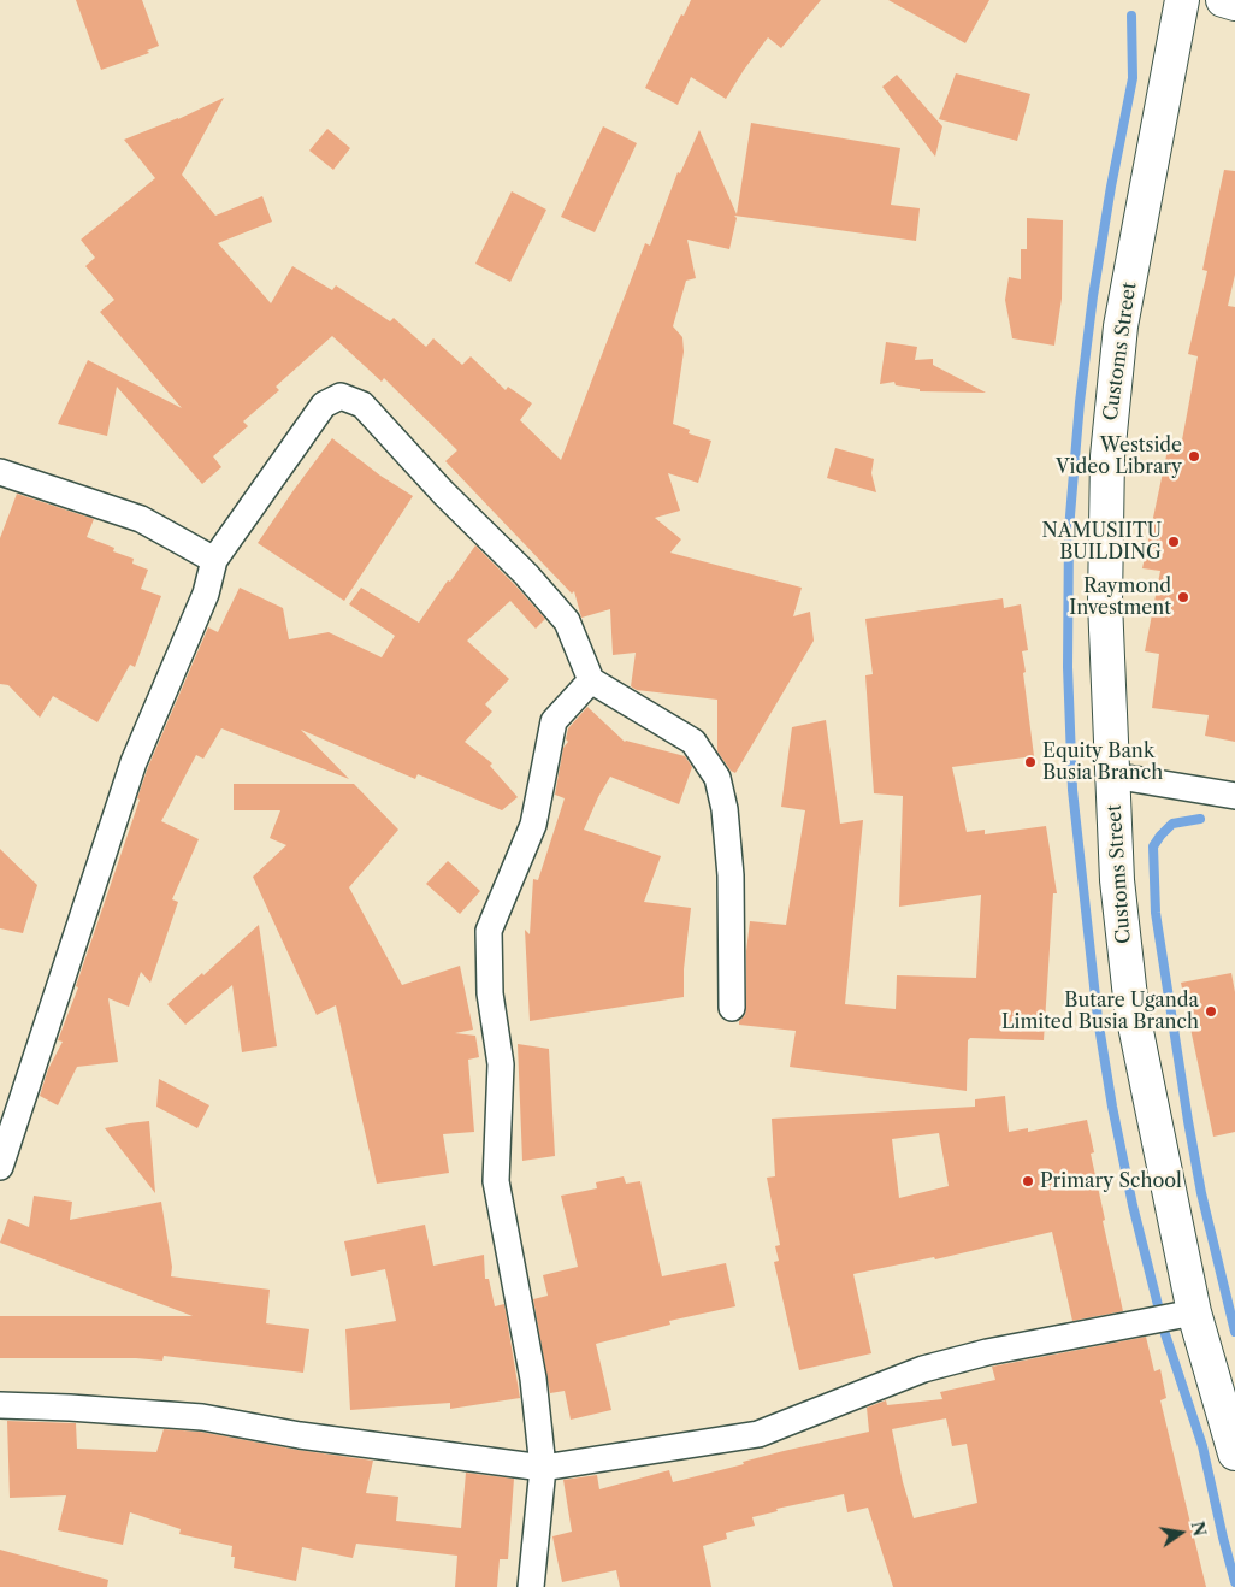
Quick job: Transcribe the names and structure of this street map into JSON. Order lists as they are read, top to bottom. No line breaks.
{"streets":{"main road":["Customs Street"]},"places":["Westside Video Library","NAMUSIITU BUILDING","Raymond Investment","Equity Bank Busia Branch","Butare Uganda Limited Busia Branch","Primary School"],"north":"right"}
